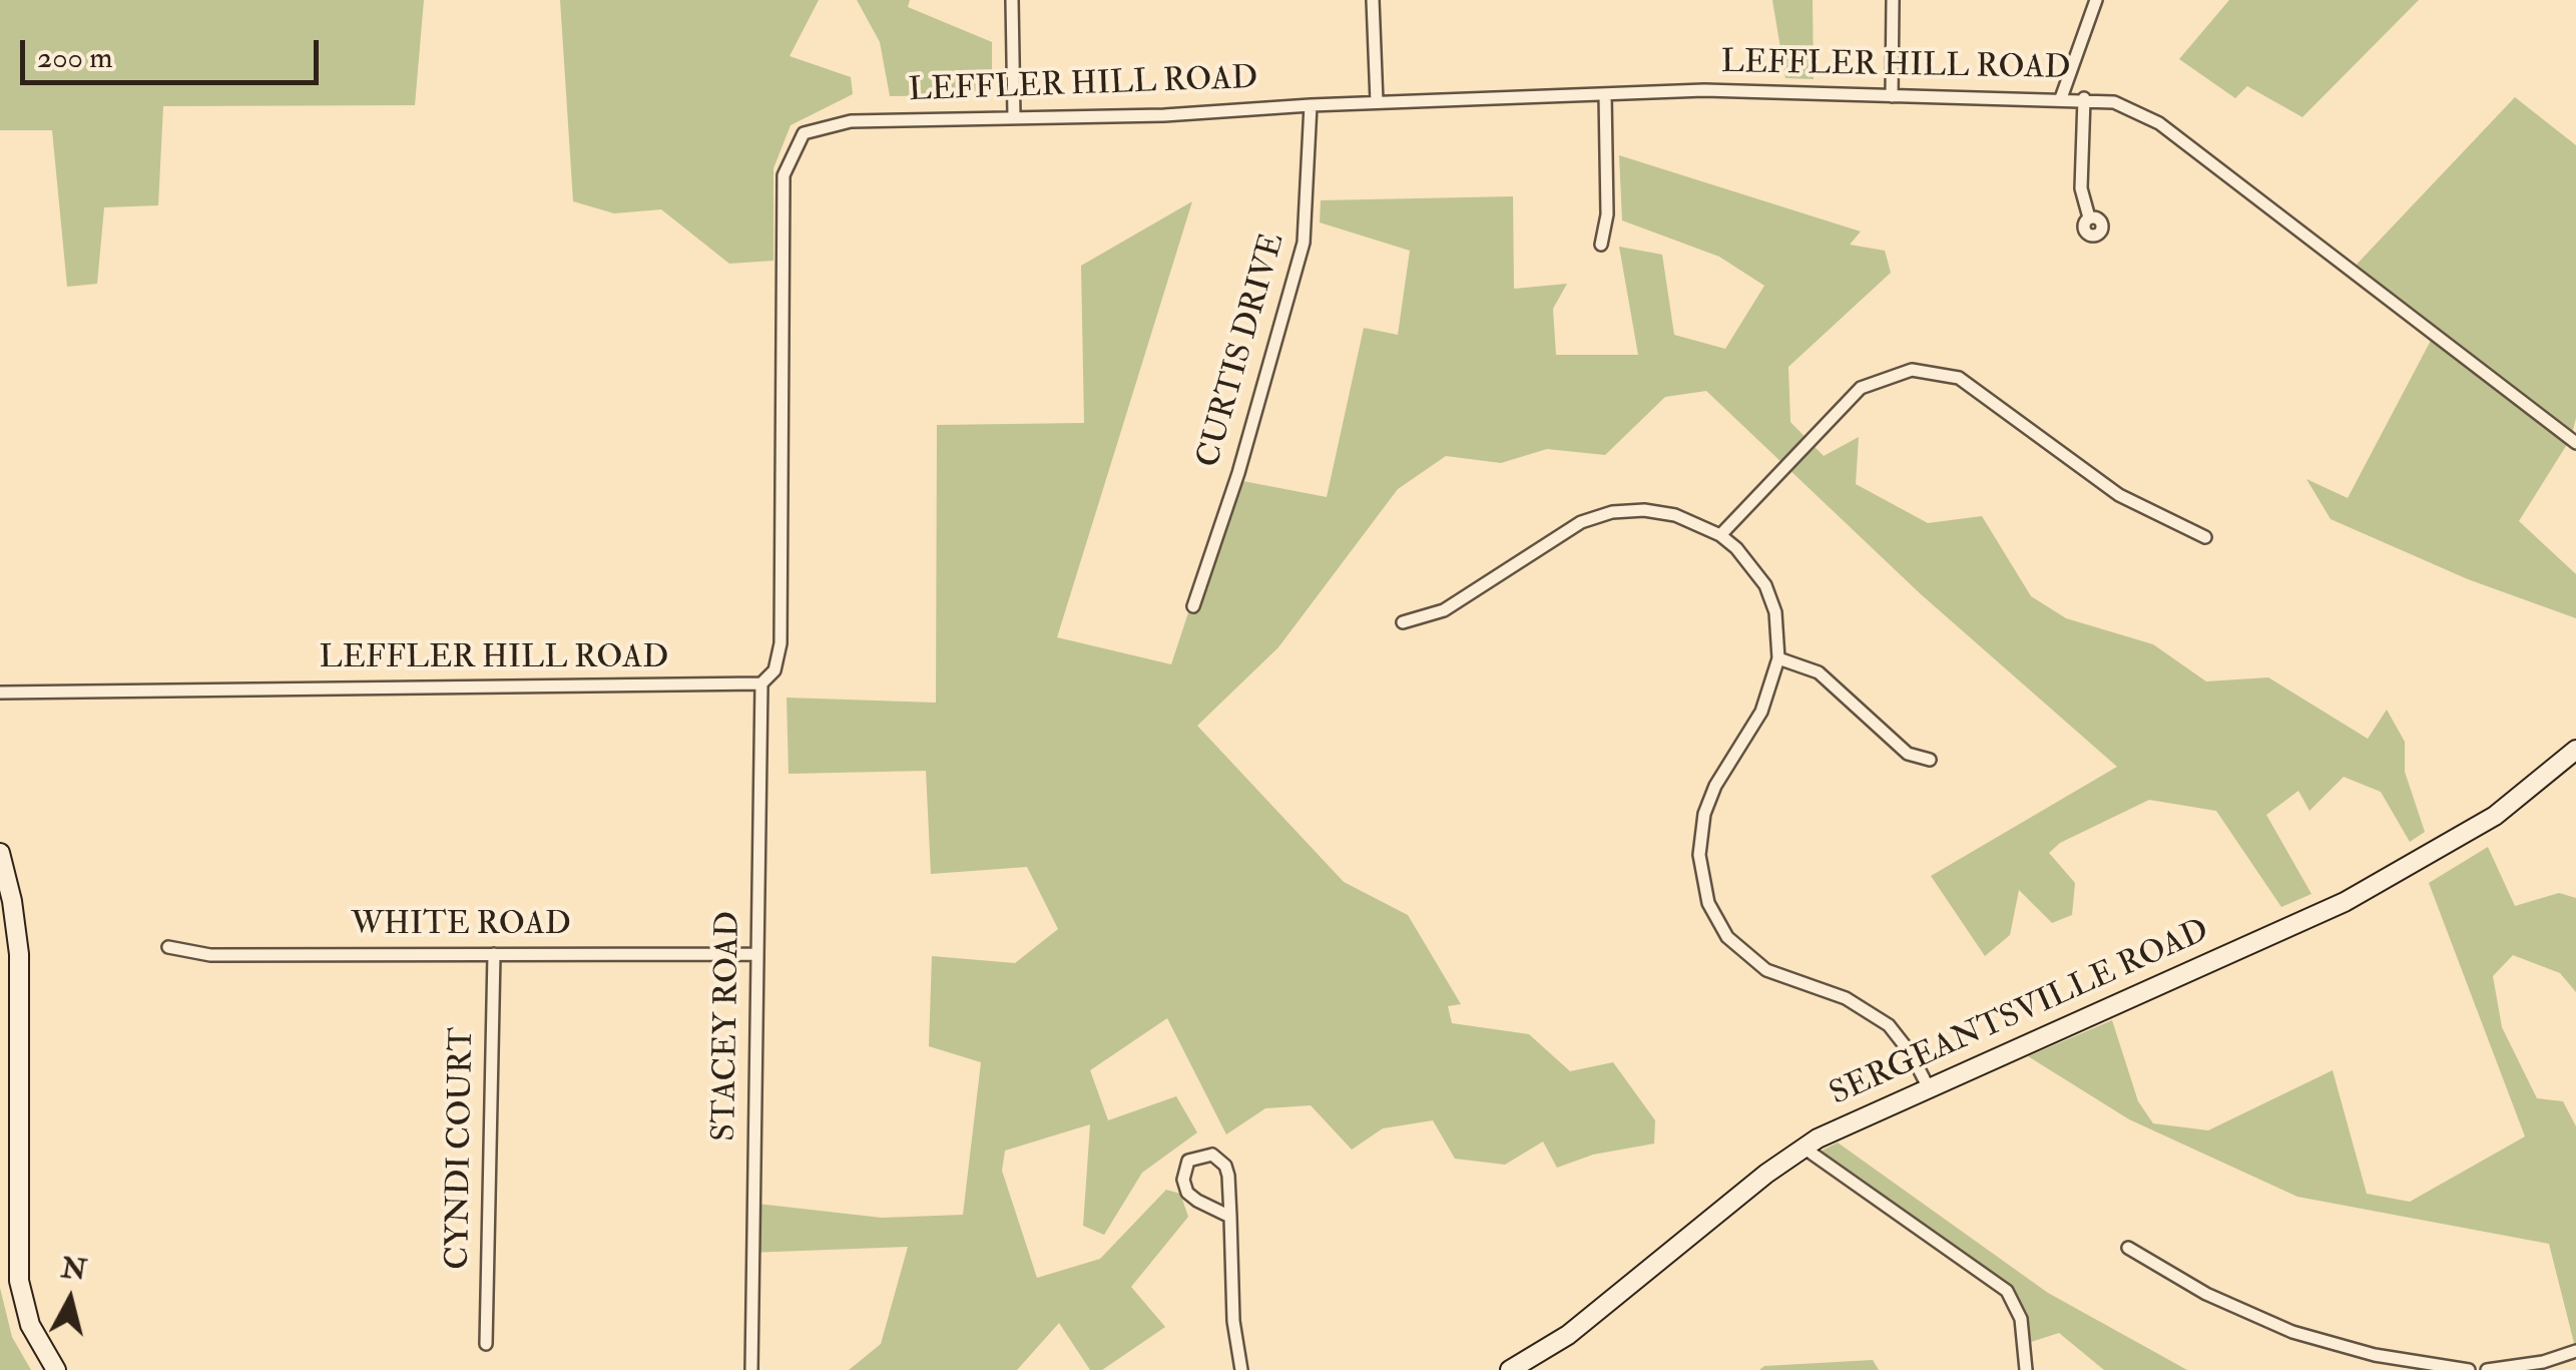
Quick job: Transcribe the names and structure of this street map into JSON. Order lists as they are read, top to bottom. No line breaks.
{"streets":{"main road":["SERGEANTSVILLE ROAD"],"street":["LEFFLER HILL ROAD","CURTIS DRIVE","WHITE ROAD","STACEY ROAD","CYNDI COURT"]},"crossings":[["LEFFLER HILL ROAD","CURTIS DRIVE"],["LEFFLER HILL ROAD","STACEY ROAD"],["WHITE ROAD","STACEY ROAD"],["WHITE ROAD","CYNDI COURT"]],"scale_bar":"200 m","north":"top"}
